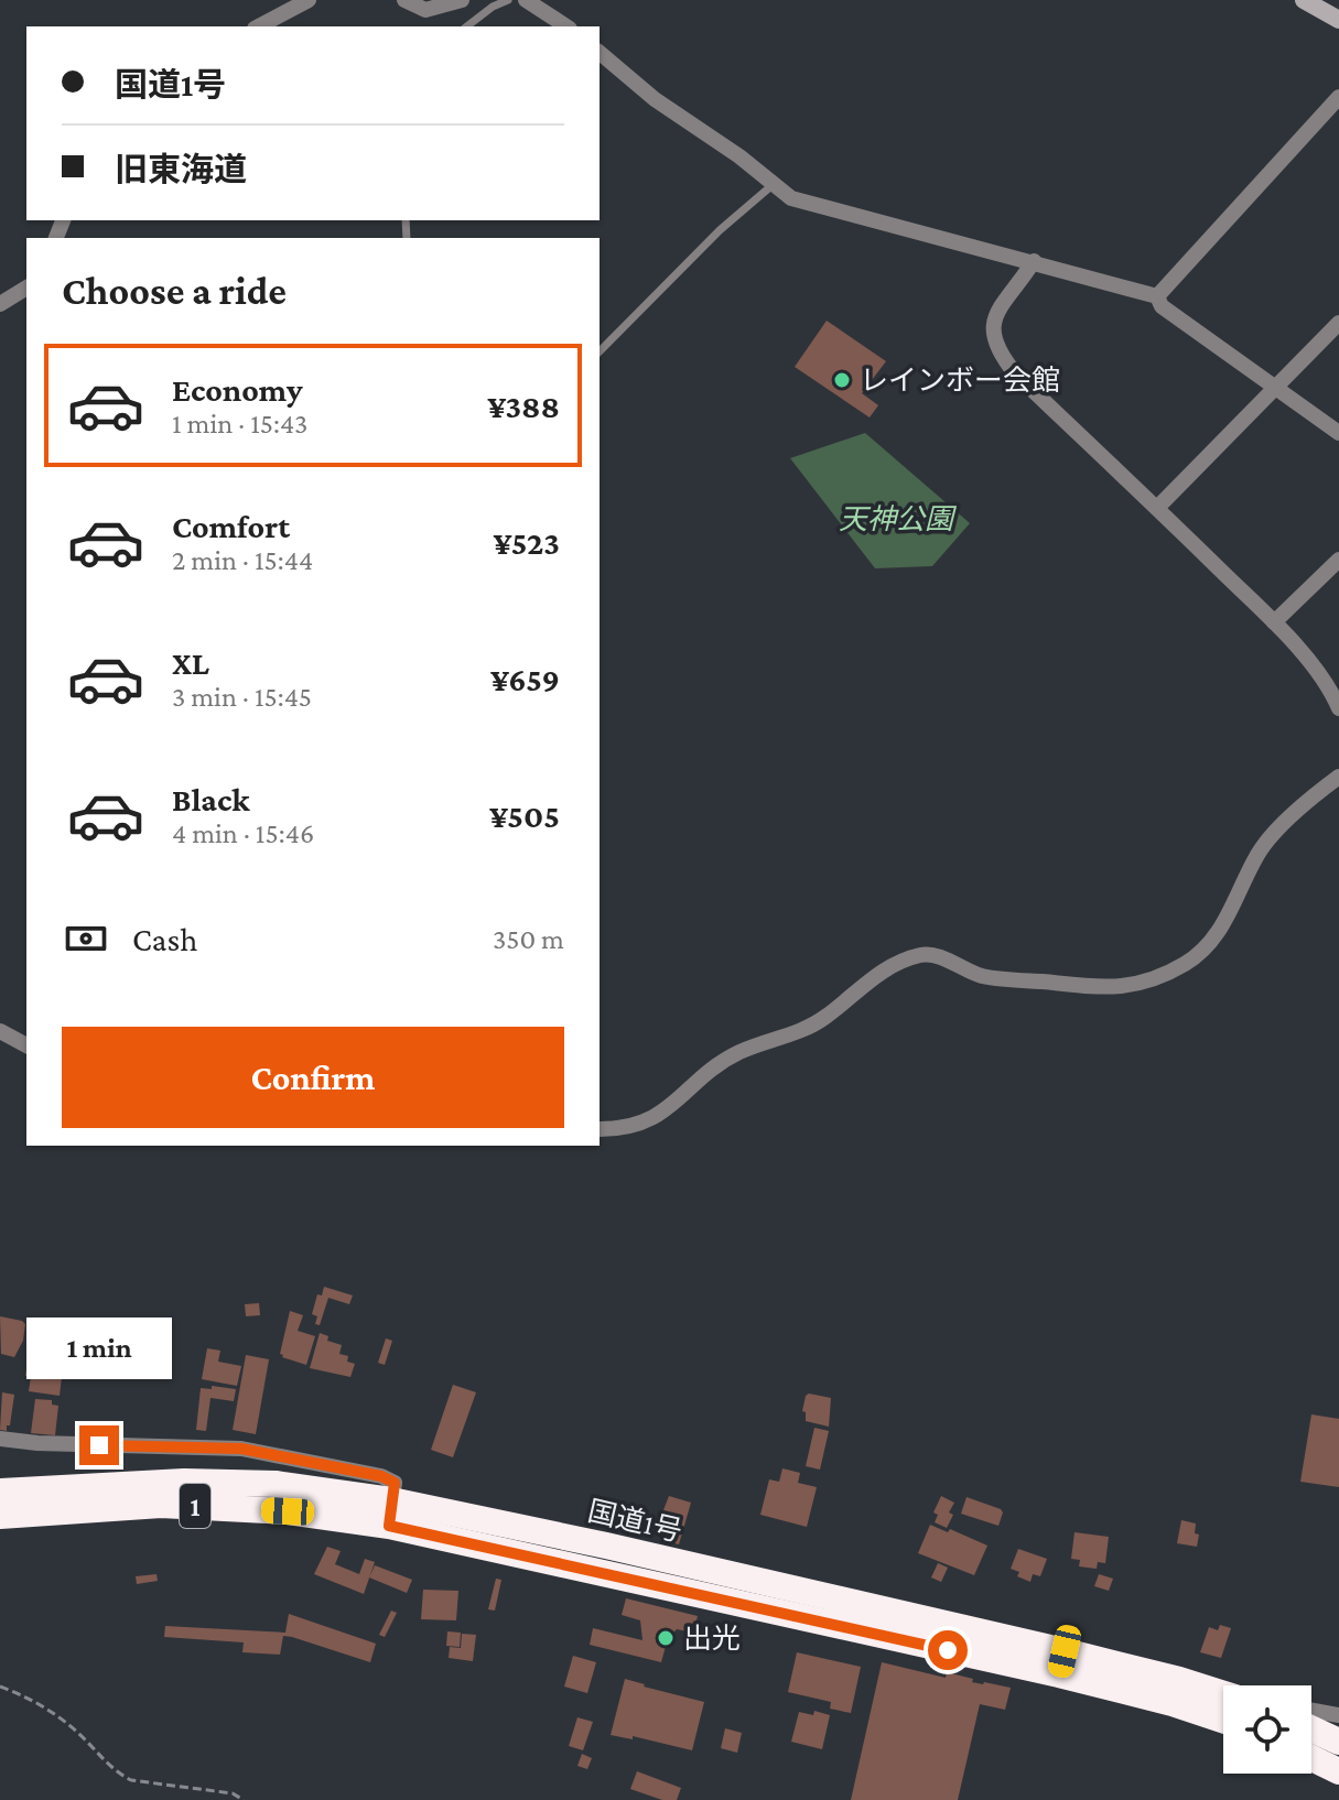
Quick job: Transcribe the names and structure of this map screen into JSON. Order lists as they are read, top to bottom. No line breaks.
{"streets":{"highway":["1","国道1号"]},"parks":["天神公園"],"places":["レインボー会館","出光"],"page":{"banner":["国道1号","旧東海道"],"heading":"Choose a ride","list":[{"name":"Economy","note":"1 min · 15:43","value":"¥388"},{"name":"Comfort","note":"2 min · 15:44","value":"¥523"},{"name":"XL","note":"3 min · 15:45","value":"¥659"},{"name":"Black","note":"4 min · 15:46","value":"¥505"}],"pay":["Cash","350 m"],"buttons":"Confirm","bubble":"1 min"}}
